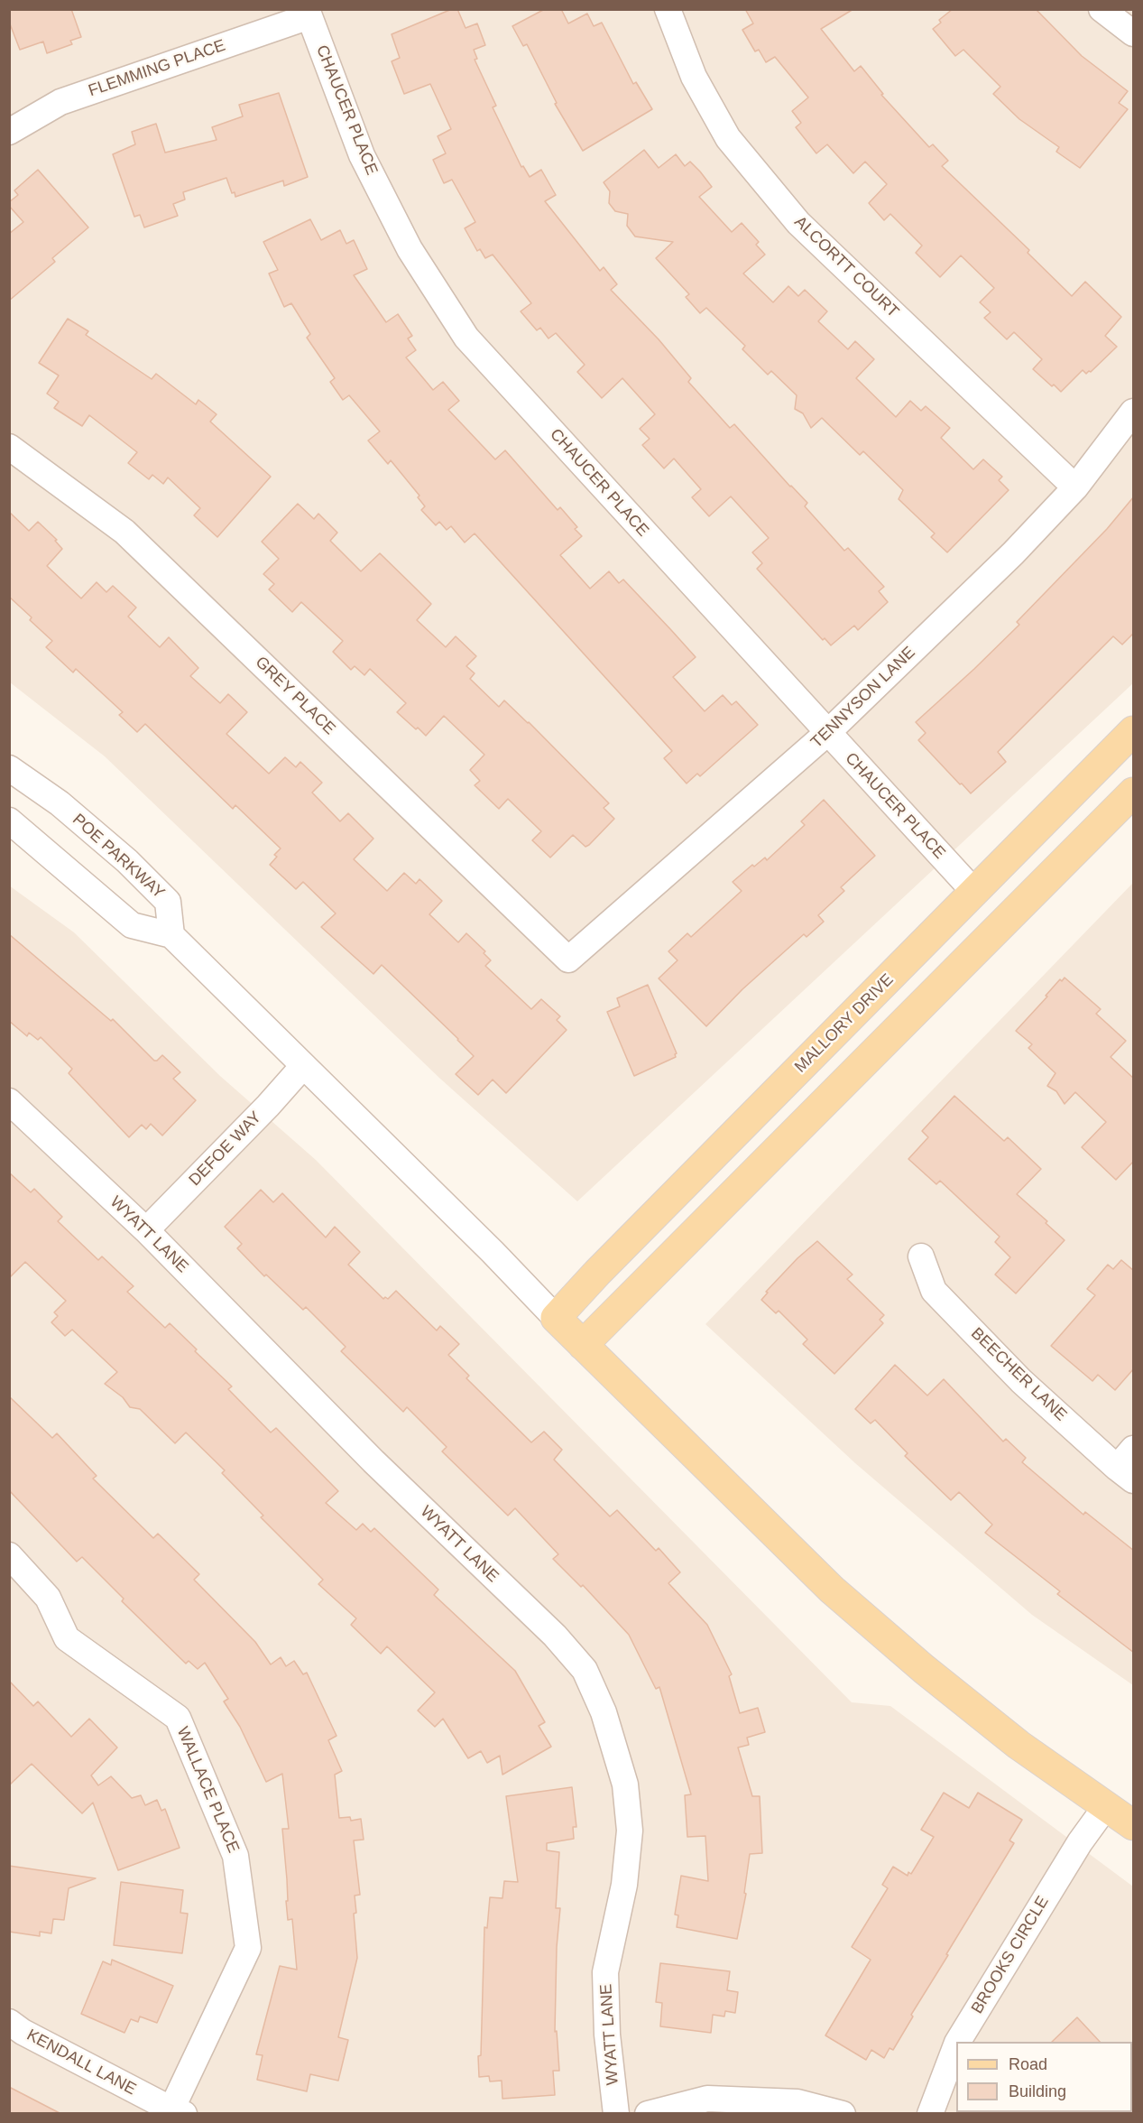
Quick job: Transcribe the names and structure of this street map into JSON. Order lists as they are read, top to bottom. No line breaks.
{"streets":{"main road":["MALLORY DRIVE"],"street":["FLEMMING PLACE","CHAUCER PLACE","ALCORTT COURT","GREY PLACE","TENNYSON LANE","POE PARKWAY","DEFOE WAY","WYATT LANE","BEECHER LANE","WALLACE PLACE","BROOKS CIRCLE","KENDALL LANE"]},"crossings":[["FLEMMING PLACE","CHAUCER PLACE"],["CHAUCER PLACE","TENNYSON LANE"],["CHAUCER PLACE","MALLORY DRIVE"],["ALCORTT COURT","TENNYSON LANE"],["GREY PLACE","TENNYSON LANE"],["DEFOE WAY","WYATT LANE"],["WALLACE PLACE","KENDALL LANE"]],"legend":["Road","Building"]}
